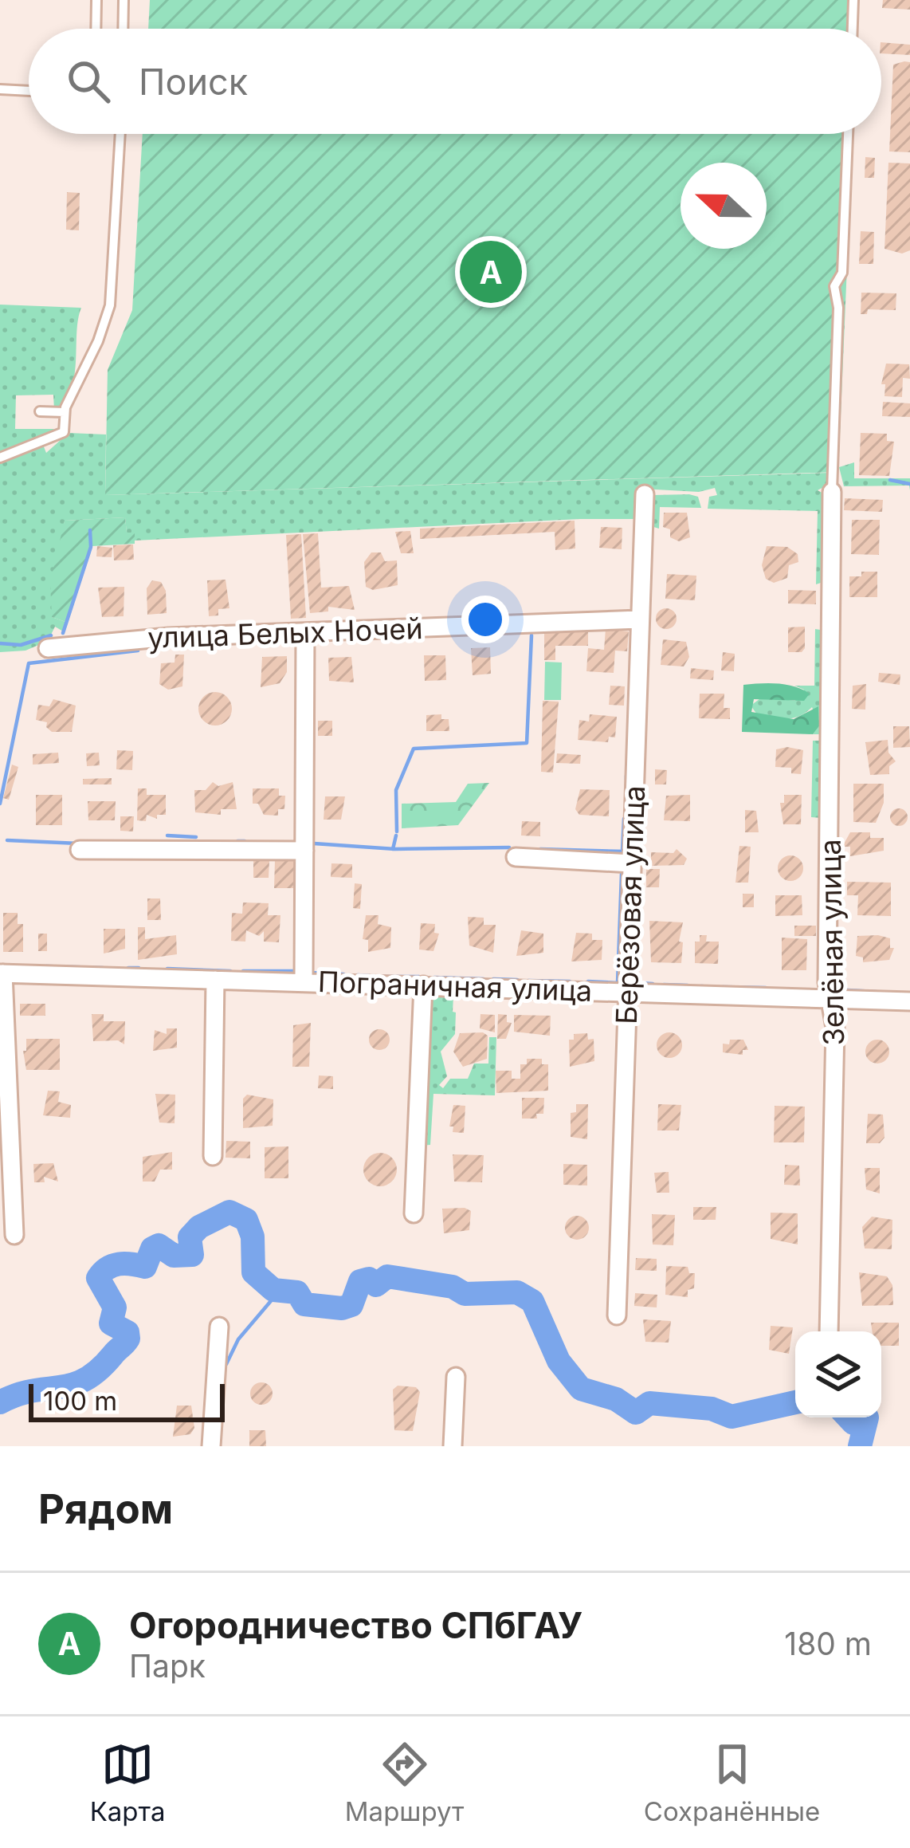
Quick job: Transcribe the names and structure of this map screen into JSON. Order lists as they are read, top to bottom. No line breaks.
{"streets":{"street":["улица Белых Ночей","Берёзовая улица","Зелёная улица","Пограничная улица"]},"crossings":[["улица Белых Ночей","Берёзовая улица"],["Берёзовая улица","Пограничная улица"],["Зелёная улица","Пограничная улица"]],"scale_bar":"100 m","north":"left","page":{"search":"Поиск","pins":"A","scale":"100 m","heading":"Рядом","list":[{"mark":"A","name":"Огородничество СПбГАУ","note":"Парк","value":"180 m"}],"nav":["Карта","Маршрут","Сохранённые"]}}
